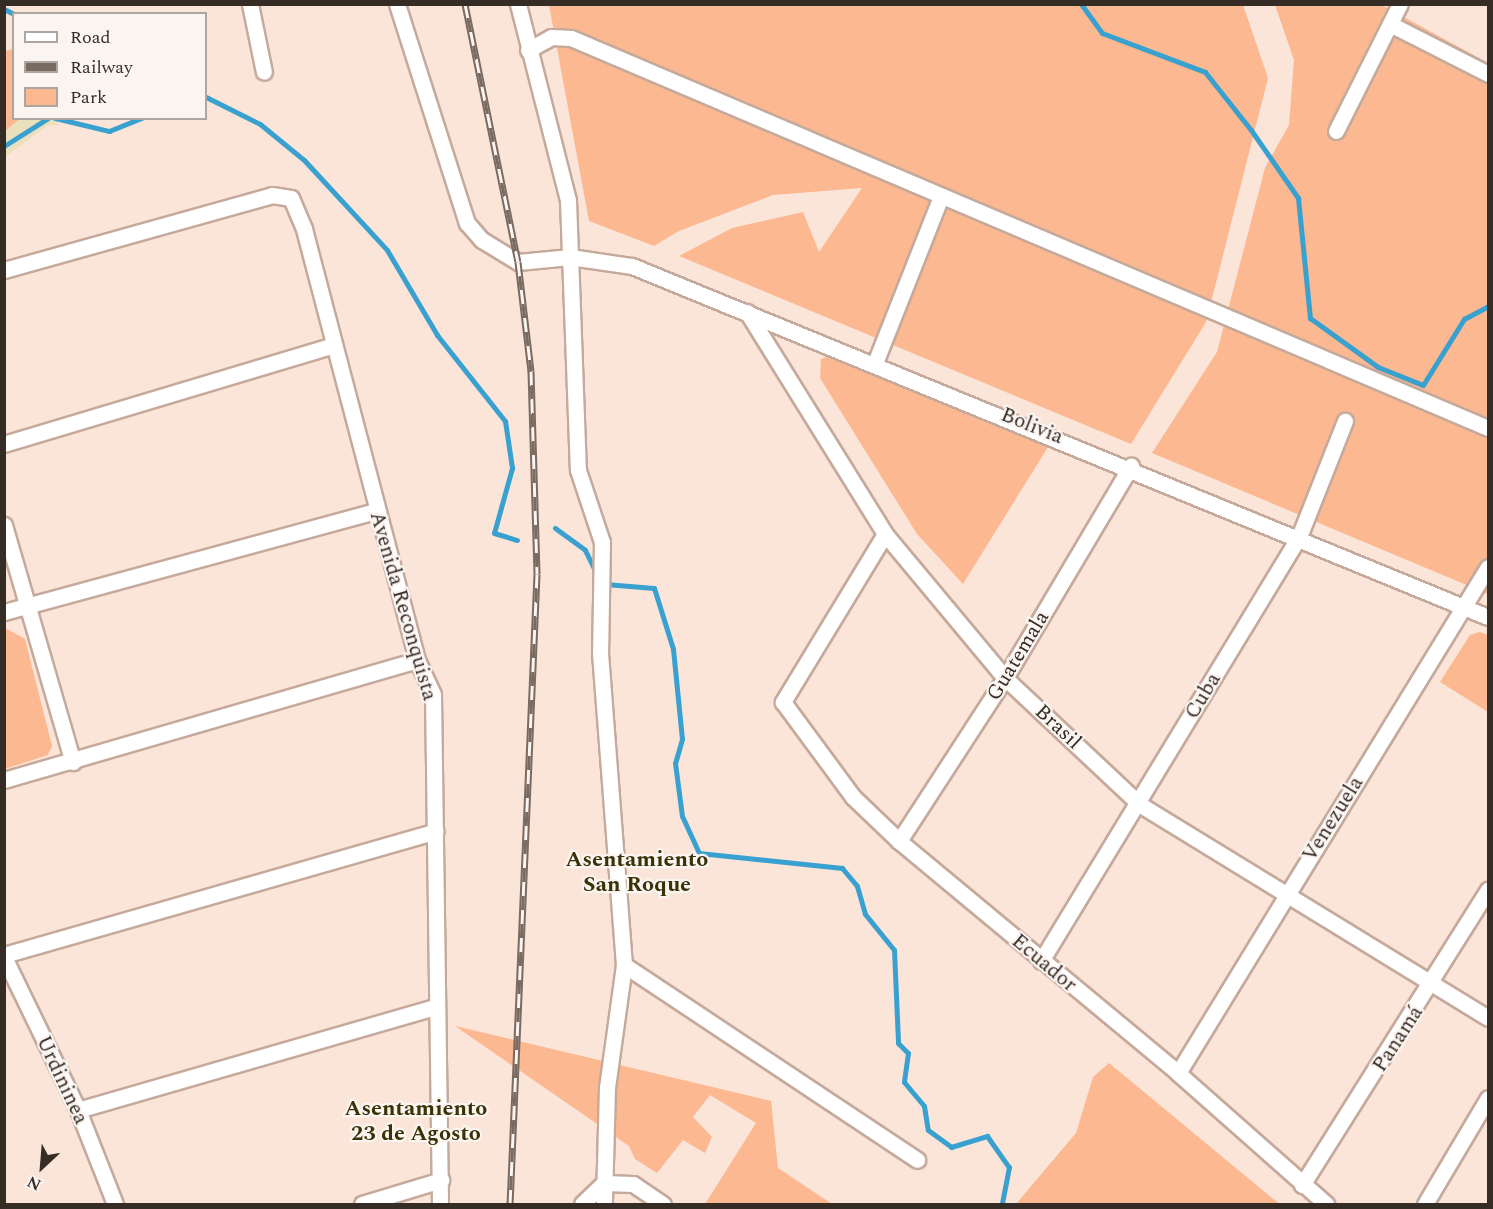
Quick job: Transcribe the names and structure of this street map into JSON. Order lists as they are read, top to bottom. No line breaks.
{"streets":{"street":["Bolivia","Avenida Reconquista","Guatemala","Cuba","Brasil","Venezuela","Ecuador","Panamá","Urdininea"]},"crossings":[["Bolivia","Guatemala"],["Bolivia","Cuba"],["Bolivia","Brasil"],["Bolivia","Venezuela"],["Guatemala","Brasil"],["Guatemala","Ecuador"],["Cuba","Brasil"],["Cuba","Ecuador"],["Brasil","Venezuela"],["Brasil","Ecuador"],["Brasil","Panamá"],["Venezuela","Ecuador"],["Ecuador","Panamá"]],"districts":["Asentamiento San Roque","Asentamiento 23 de Agosto"],"legend":["Road","Railway","Park"],"north":"bottom left"}
